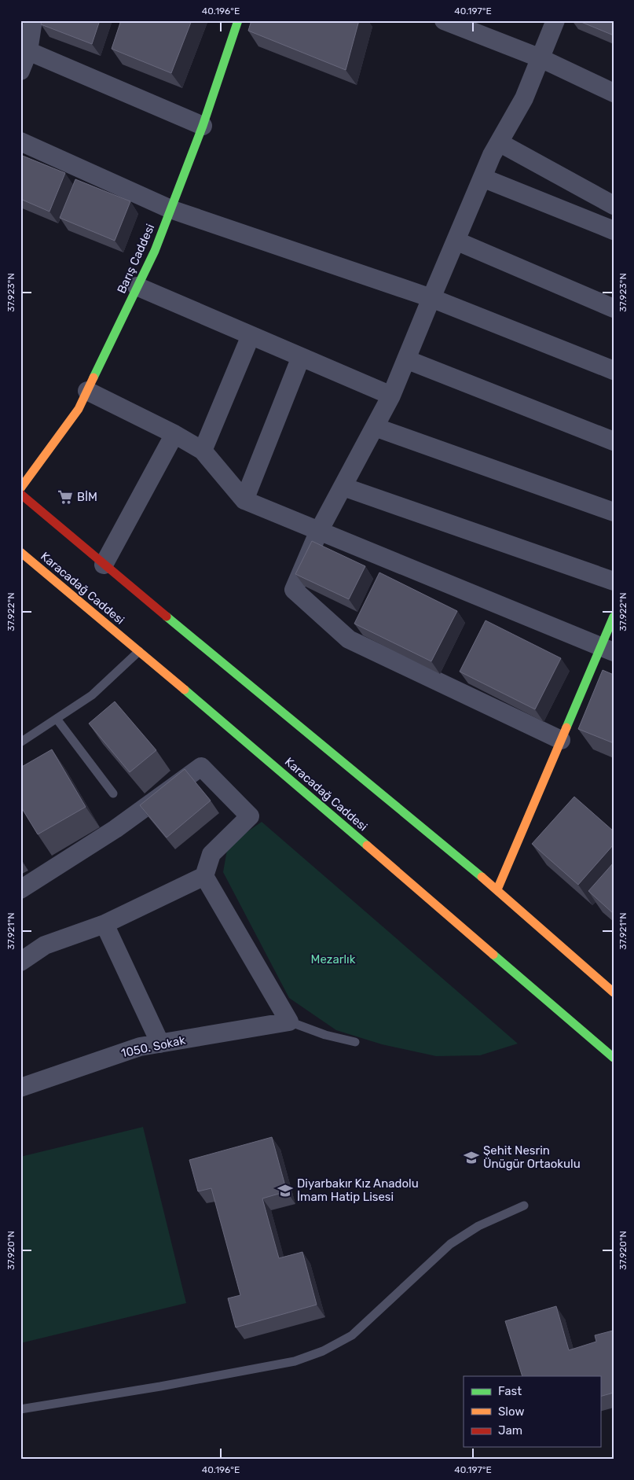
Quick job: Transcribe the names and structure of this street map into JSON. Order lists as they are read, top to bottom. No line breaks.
{"streets":{"main road":["Barış Caddesi","Karacadağ Caddesi"],"street":["1050. Sokak"]},"parks":["Mezarlık"],"places":{"supermarket":["BİM"],"school or university":["Şehit Nesrin Ünügür Ortaokulu","Diyarbakır Kız Anadolu İmam Hatip Lisesi"]},"legend":["Fast","Slow","Jam"],"coordinates":["40.196°E","40.197°E","37.923°N","37.922°N","37.921°N","37.920°N"]}
